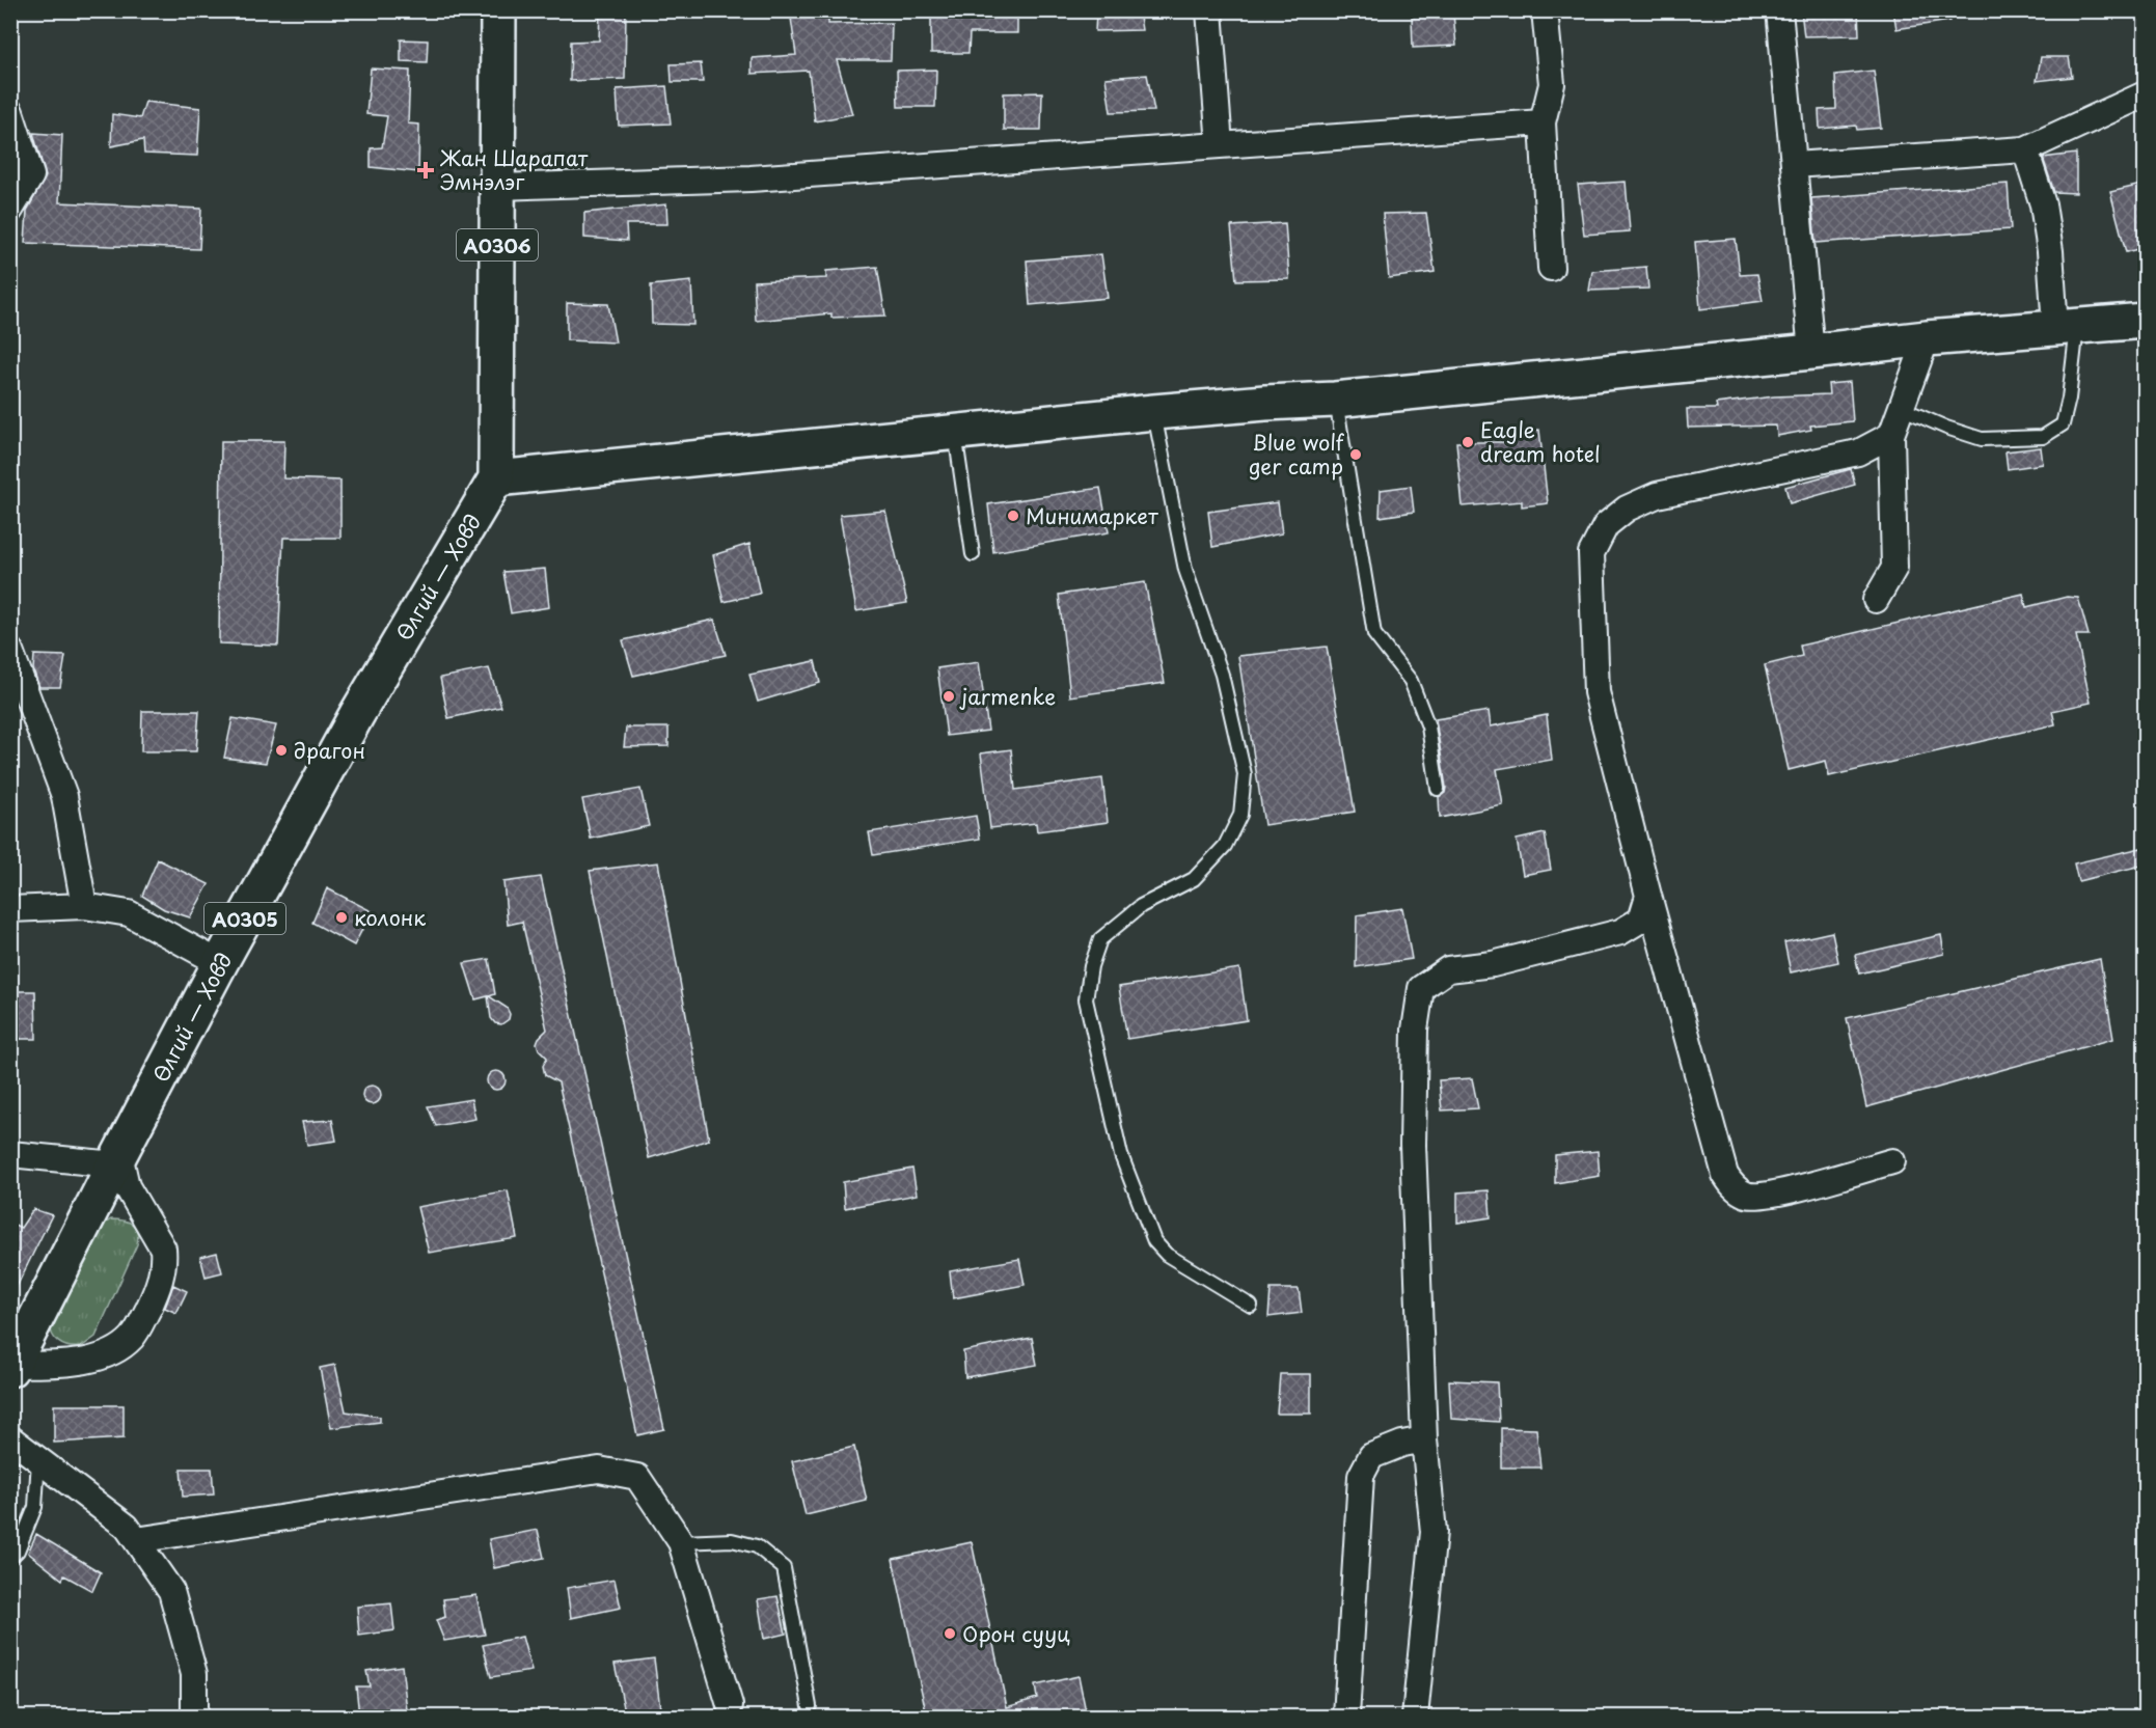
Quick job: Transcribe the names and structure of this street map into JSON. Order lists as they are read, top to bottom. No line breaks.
{"streets":{"main road":["A0306","Өлгий — Ховд","A0305"]},"crossings":[["A0306","Өлгий — Ховд"]],"places":{"health":["Жан Шарапат Эмнэлэг"],"other":["Eagle dream hotel","Blue wolf ger camp","Минимаркет","jarmenke","драгон","колонк","Орон сууц"]}}
